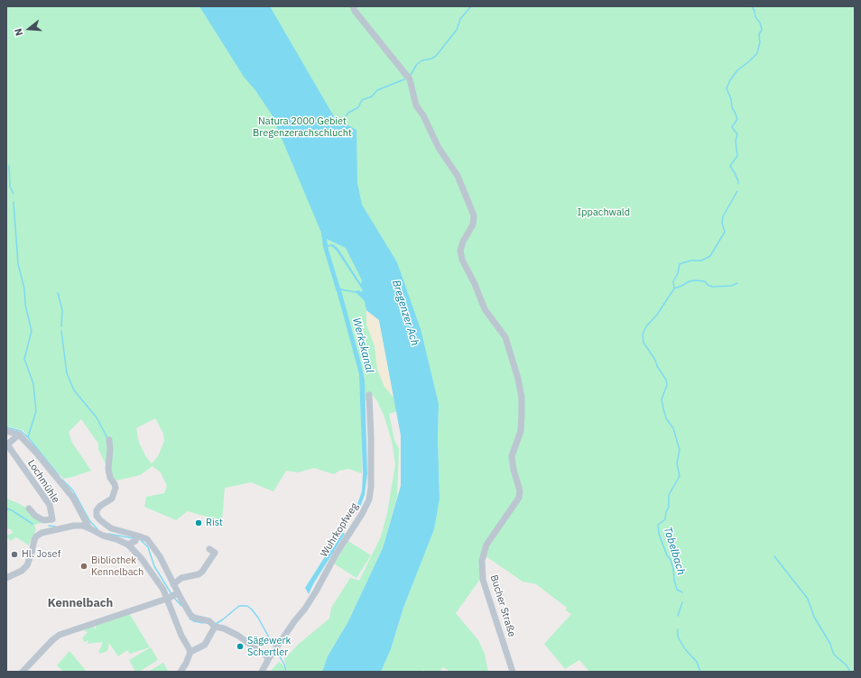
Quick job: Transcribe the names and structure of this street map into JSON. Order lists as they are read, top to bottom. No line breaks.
{"streets":{"street":["Lochmühle","Wuhrkopfweg","Bucher Straße"]},"districts":["Kennelbach"],"water":["Bregenzer Ach","Werkskanal","Tobelbach"],"parks":["Natura 2000 Gebiet Bregenzerachschlucht","Ippachwald"],"places":["Rist","Hl. Josef","Bibliothek Kennelbach","Sägewerk Schertler"],"north":"left"}
